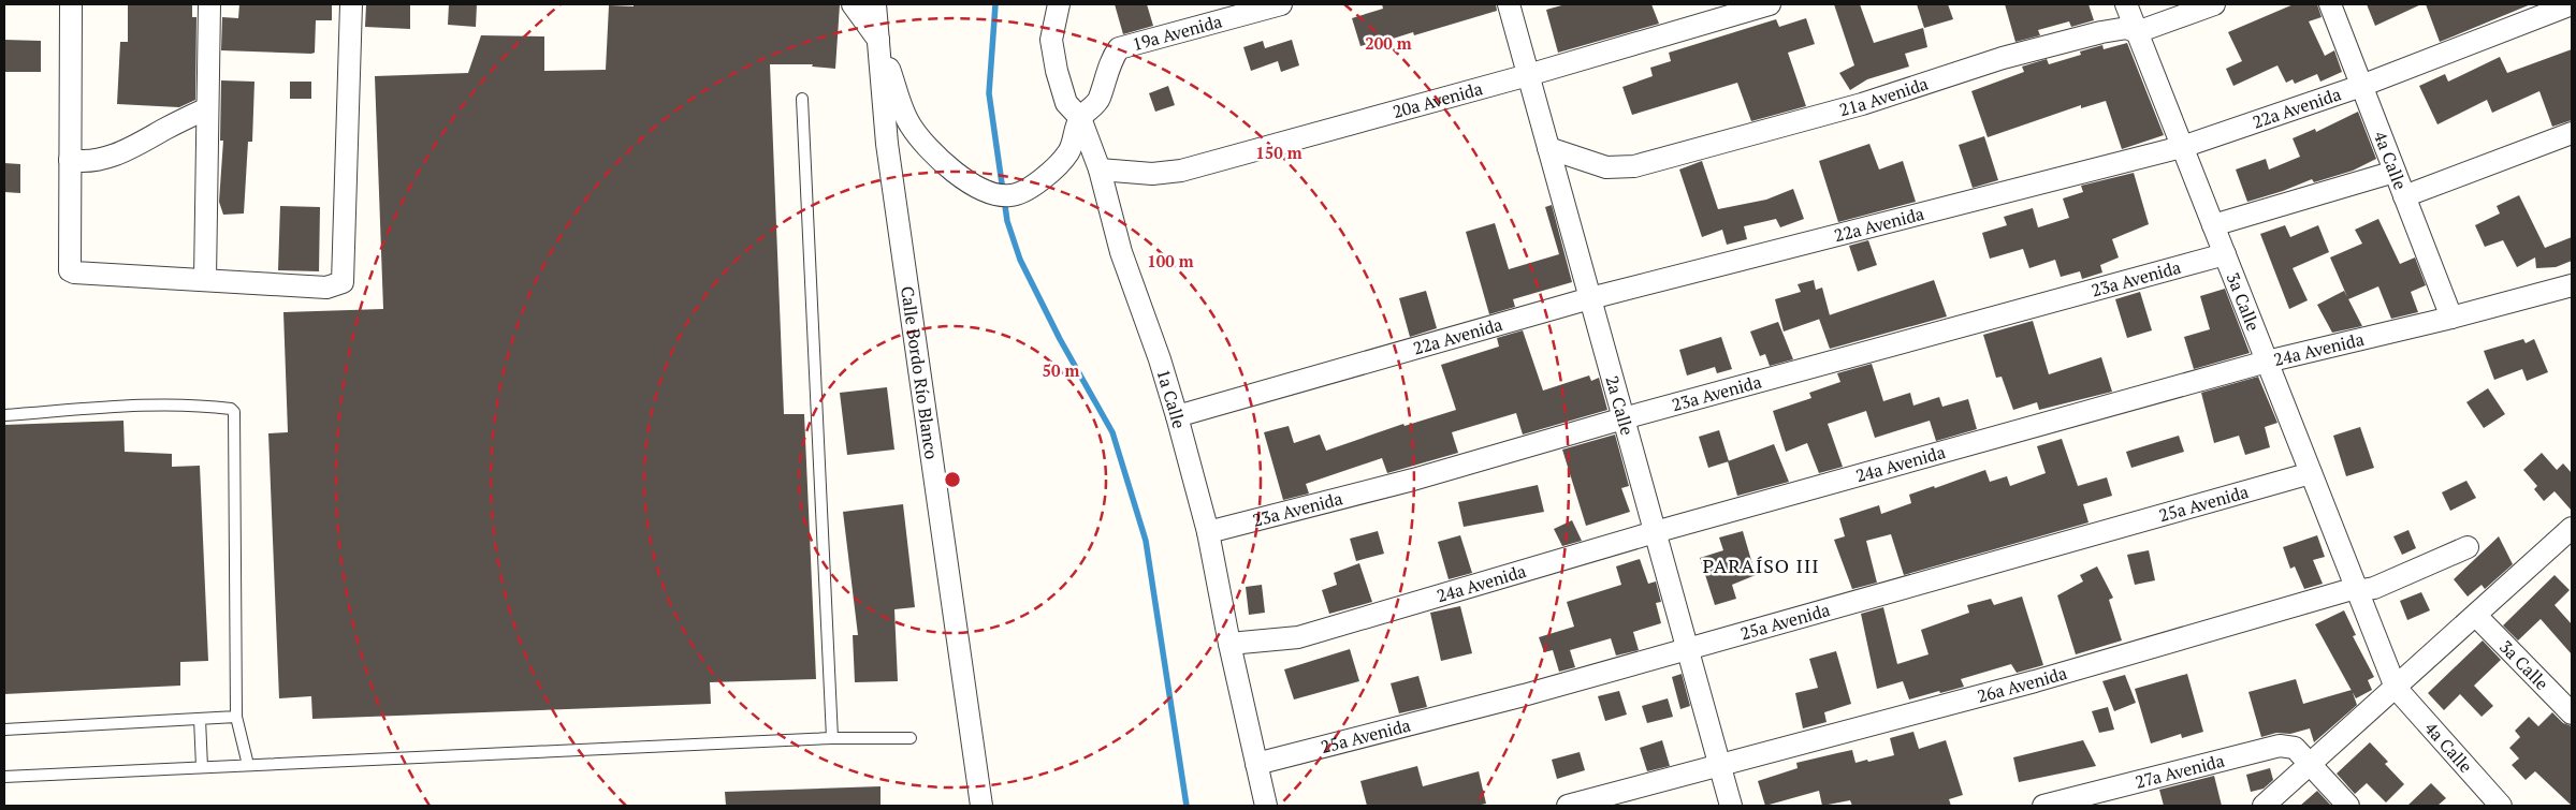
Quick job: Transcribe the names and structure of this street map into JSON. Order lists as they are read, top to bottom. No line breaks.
{"streets":{"street":["19a Avenida","21a Avenida","20a Avenida","22a Avenida","4a Calle","23a Avenida","3a Calle","24a Avenida","Calle Bordo Río Blanco","1a Calle","2a Calle","25a Avenida","26a Avenida","27a Avenida"]},"crossings":[["19a Avenida","1a Calle"],["21a Avenida","3a Calle"],["21a Avenida","2a Calle"],["20a Avenida","1a Calle"],["20a Avenida","2a Calle"],["22a Avenida","4a Calle"],["22a Avenida","3a Calle"],["22a Avenida","1a Calle"],["22a Avenida","2a Calle"],["4a Calle","3a Calle"],["4a Calle","24a Avenida"],["23a Avenida","3a Calle"],["23a Avenida","1a Calle"],["23a Avenida","2a Calle"],["3a Calle","24a Avenida"],["3a Calle","25a Avenida"],["3a Calle","26a Avenida"],["24a Avenida","1a Calle"],["24a Avenida","2a Calle"],["1a Calle","25a Avenida"],["2a Calle","25a Avenida"],["2a Calle","26a Avenida"]],"districts":["PARAÍSO III"],"rings":["200 m","150 m","100 m","50 m"]}
